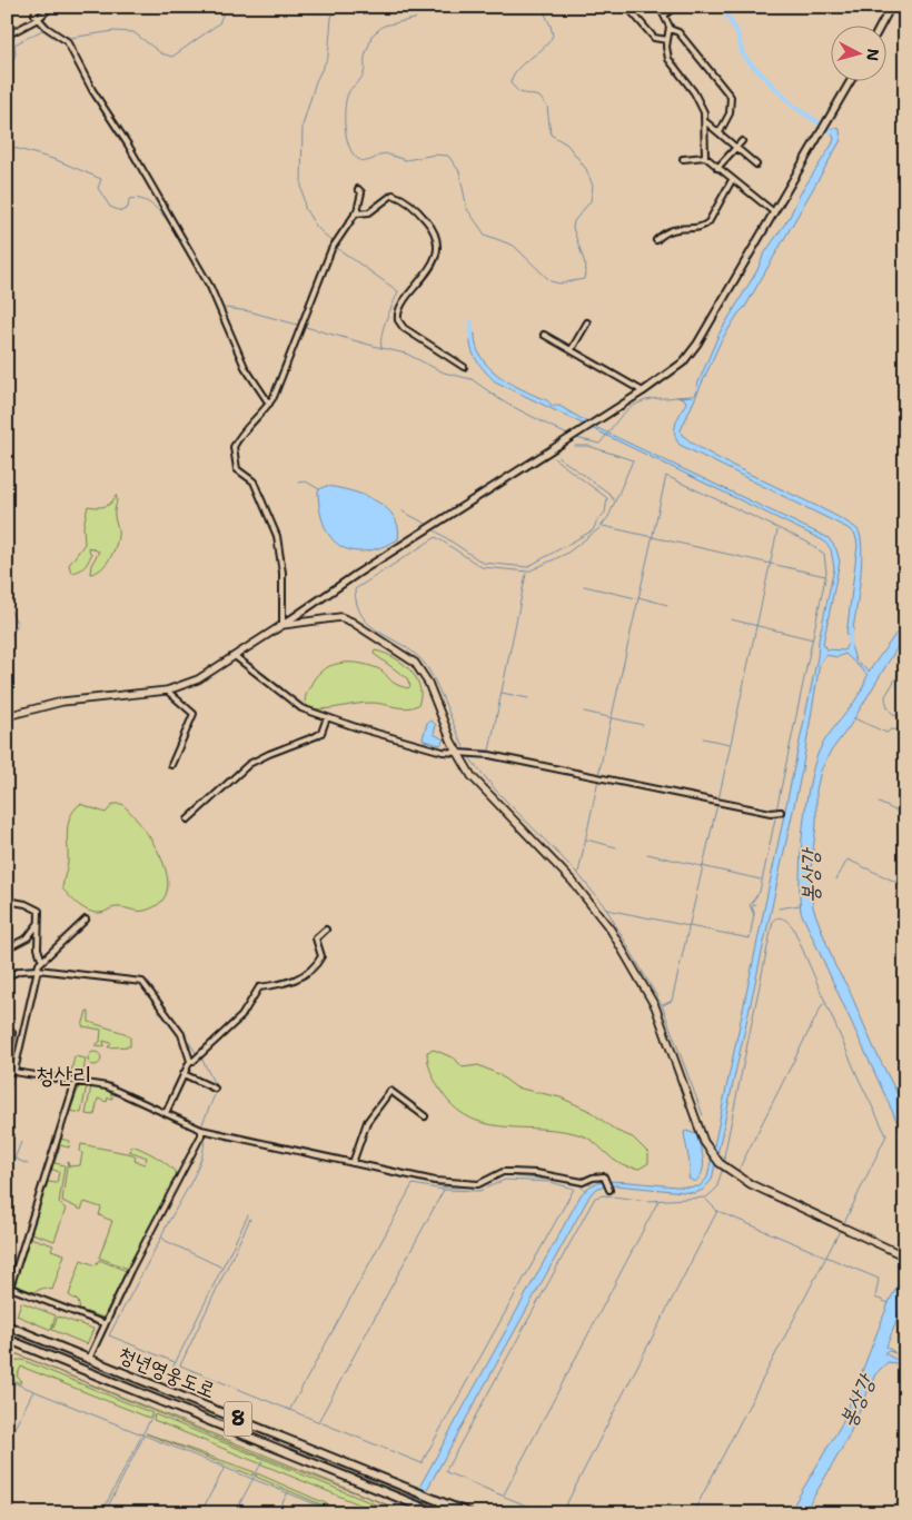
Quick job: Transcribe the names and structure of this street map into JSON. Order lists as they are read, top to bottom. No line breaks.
{"streets":{"highway":["청년영웅도로","8"]},"districts":["청산리"],"water":["봉상강"],"north":"right"}
